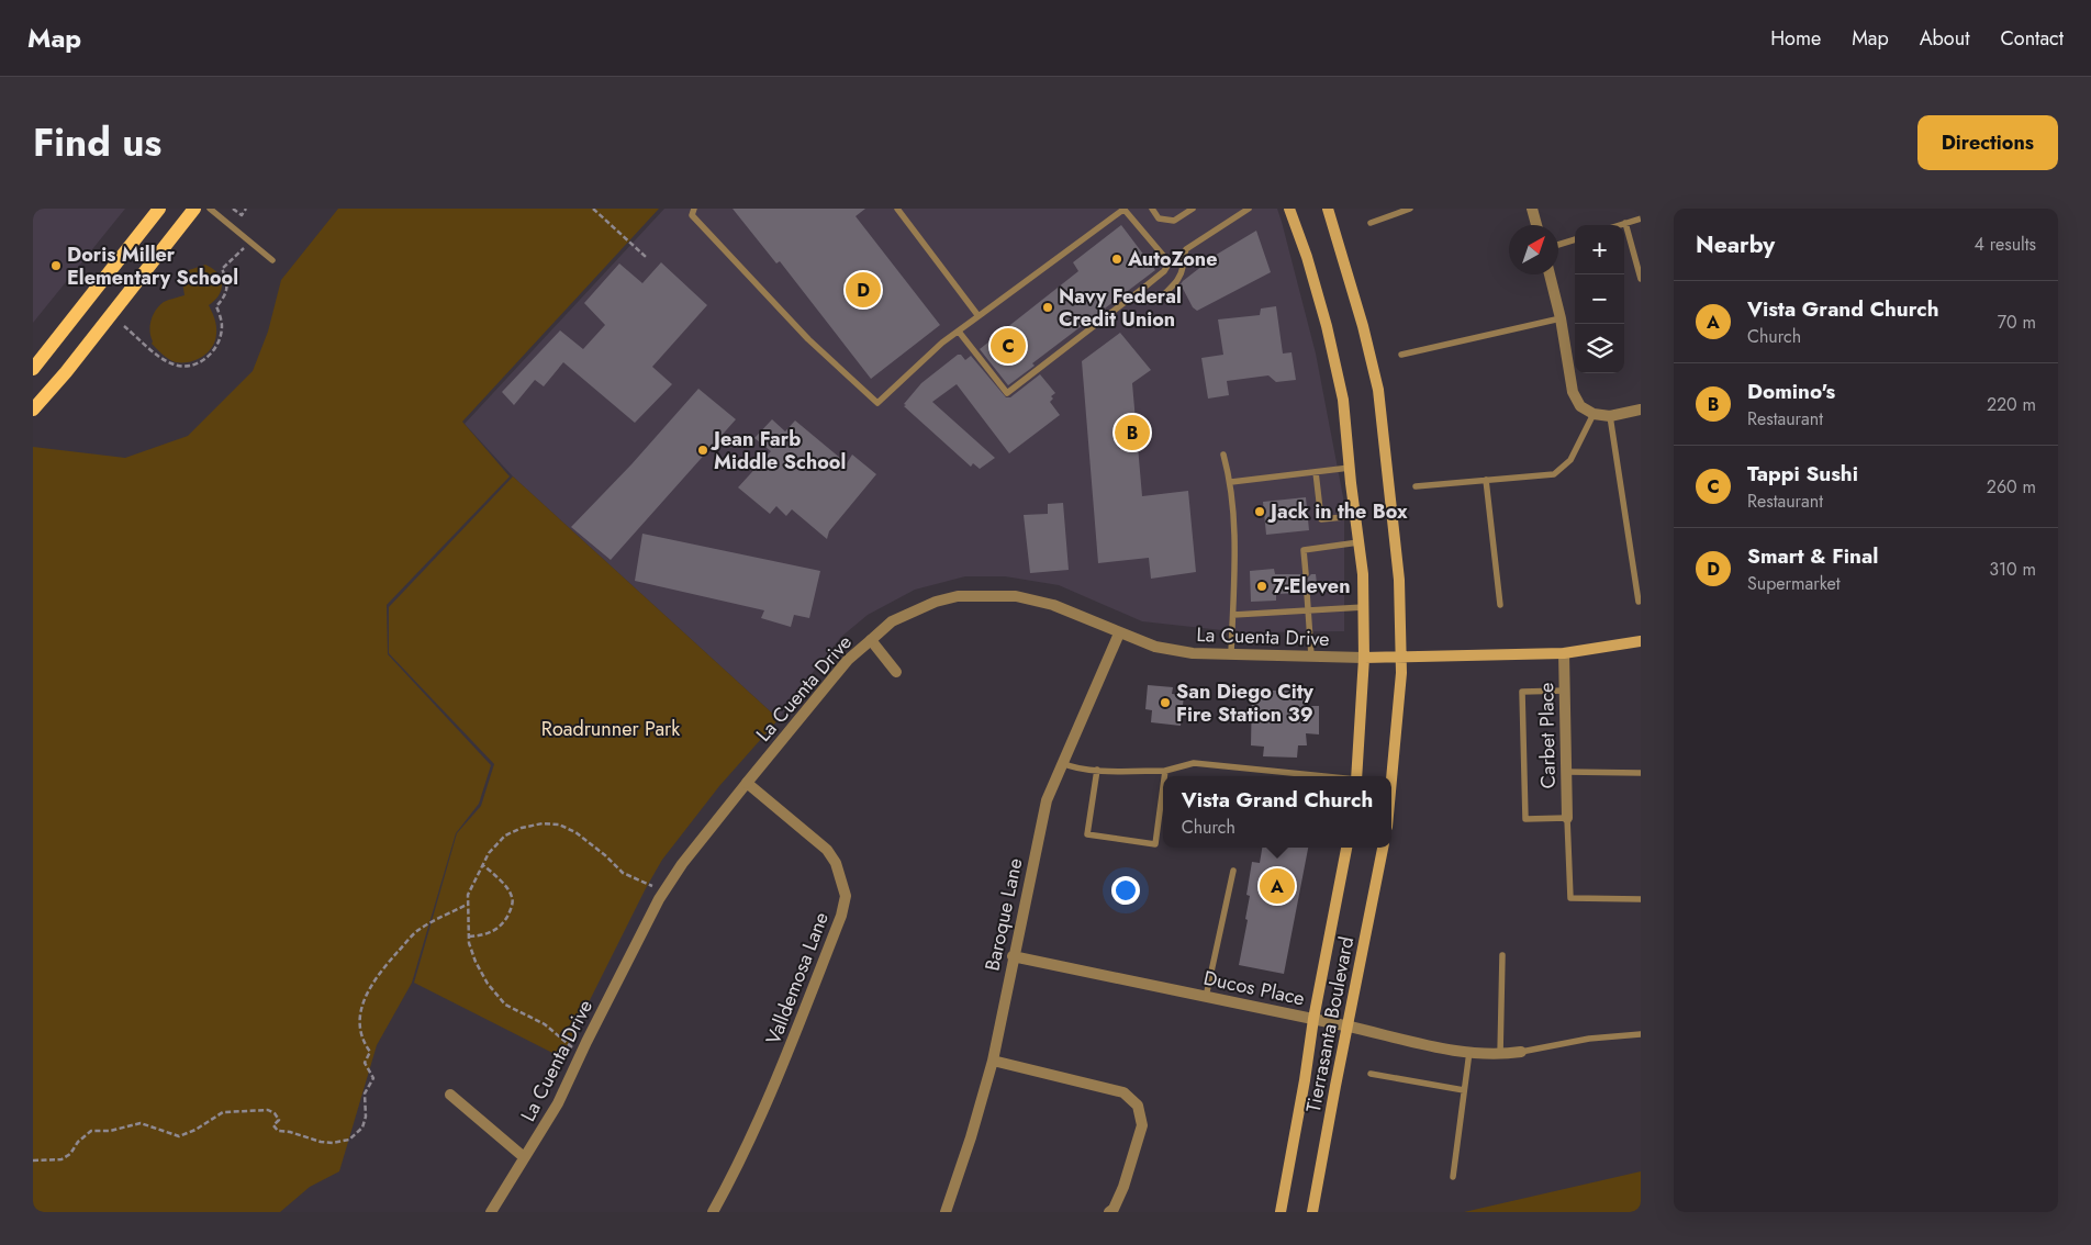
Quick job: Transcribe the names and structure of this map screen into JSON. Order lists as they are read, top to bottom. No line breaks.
{"streets":{"main road":["La Cuenta Drive","Tierrasanta Boulevard"],"street":["Carbet Place","Baroque Lane","Valldemosa Lane","Ducos Place"]},"crossings":[["La Cuenta Drive","Carbet Place"],["La Cuenta Drive","Baroque Lane"],["La Cuenta Drive","Valldemosa Lane"],["Baroque Lane","Ducos Place"],["Ducos Place","Tierrasanta Boulevard"]],"parks":["Roadrunner Park"],"places":["AutoZone","Doris Miller Elementary School","Navy Federal Credit Union","Jean Farb Middle School","Jack in the Box","7-Eleven","San Diego City Fire Station 39"],"north":"top right","page":{"header":"Map","nav":["Home","Map","About","Contact"],"title":"Find us","buttons":"Directions","heading":["Nearby","4 results"],"map_buttons":["+","−"],"pins":["D","C","B","A"],"list":[{"mark":"A","name":"Vista Grand Church","note":"Church","value":"70 m"},{"mark":"B","name":"Domino's","note":"Restaurant","value":"220 m"},{"mark":"C","name":"Tappi Sushi","note":"Restaurant","value":"260 m"},{"mark":"D","name":"Smart & Final","note":"Supermarket","value":"310 m"}],"popup":["Vista Grand Church","Church"]}}
